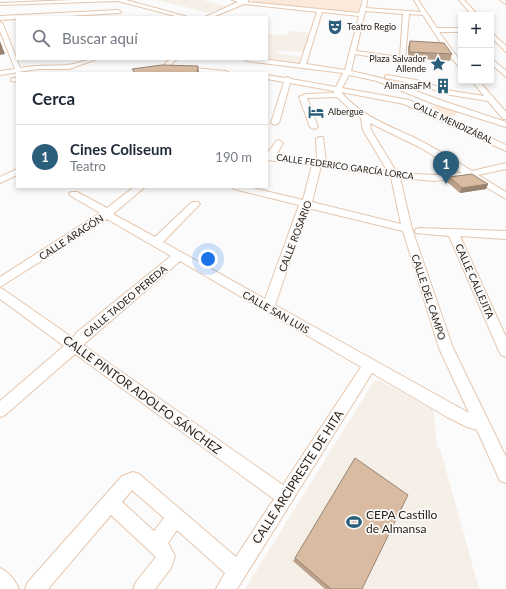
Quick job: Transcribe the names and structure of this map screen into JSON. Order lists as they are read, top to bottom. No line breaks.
{"streets":{"street":["CALLE MENDIZÁBAL","CALLE FEDERICO GARCÍA LORCA","CALLE ROSARIO","CALLE ARAGÓN","CALLE CALLEJITA","CALLE DEL CAMPO","CALLE TADEO PEREDA","CALLE SAN LUIS","CALLE PINTOR ADOLFO SÁNCHEZ","CALLE ARCIPRESTE DE HITA"]},"crossings":[["CALLE FEDERICO GARCÍA LORCA","CALLE ROSARIO"],["CALLE FEDERICO GARCÍA LORCA","CALLE DEL CAMPO"],["CALLE ROSARIO","CALLE SAN LUIS"],["CALLE ARAGÓN","CALLE SAN LUIS"],["CALLE DEL CAMPO","CALLE SAN LUIS"],["CALLE TADEO PEREDA","CALLE SAN LUIS"],["CALLE TADEO PEREDA","CALLE PINTOR ADOLFO SÁNCHEZ"],["CALLE SAN LUIS","CALLE ARCIPRESTE DE HITA"],["CALLE PINTOR ADOLFO SÁNCHEZ","CALLE ARCIPRESTE DE HITA"]],"places":{"theatre":["Teatro Regio"],"place":["Plaza Salvador Allende"],"building":["AlmansaFM"],"hotel":["Albergue"],"sports":["CEPA Castillo de Almansa"]},"page":{"map_buttons":["+","−"],"search":"Buscar aquí","heading":"Cerca","list":[{"mark":"1","name":"Cines Coliseum","note":"Teatro","value":"190 m"}],"pins":"1"}}
